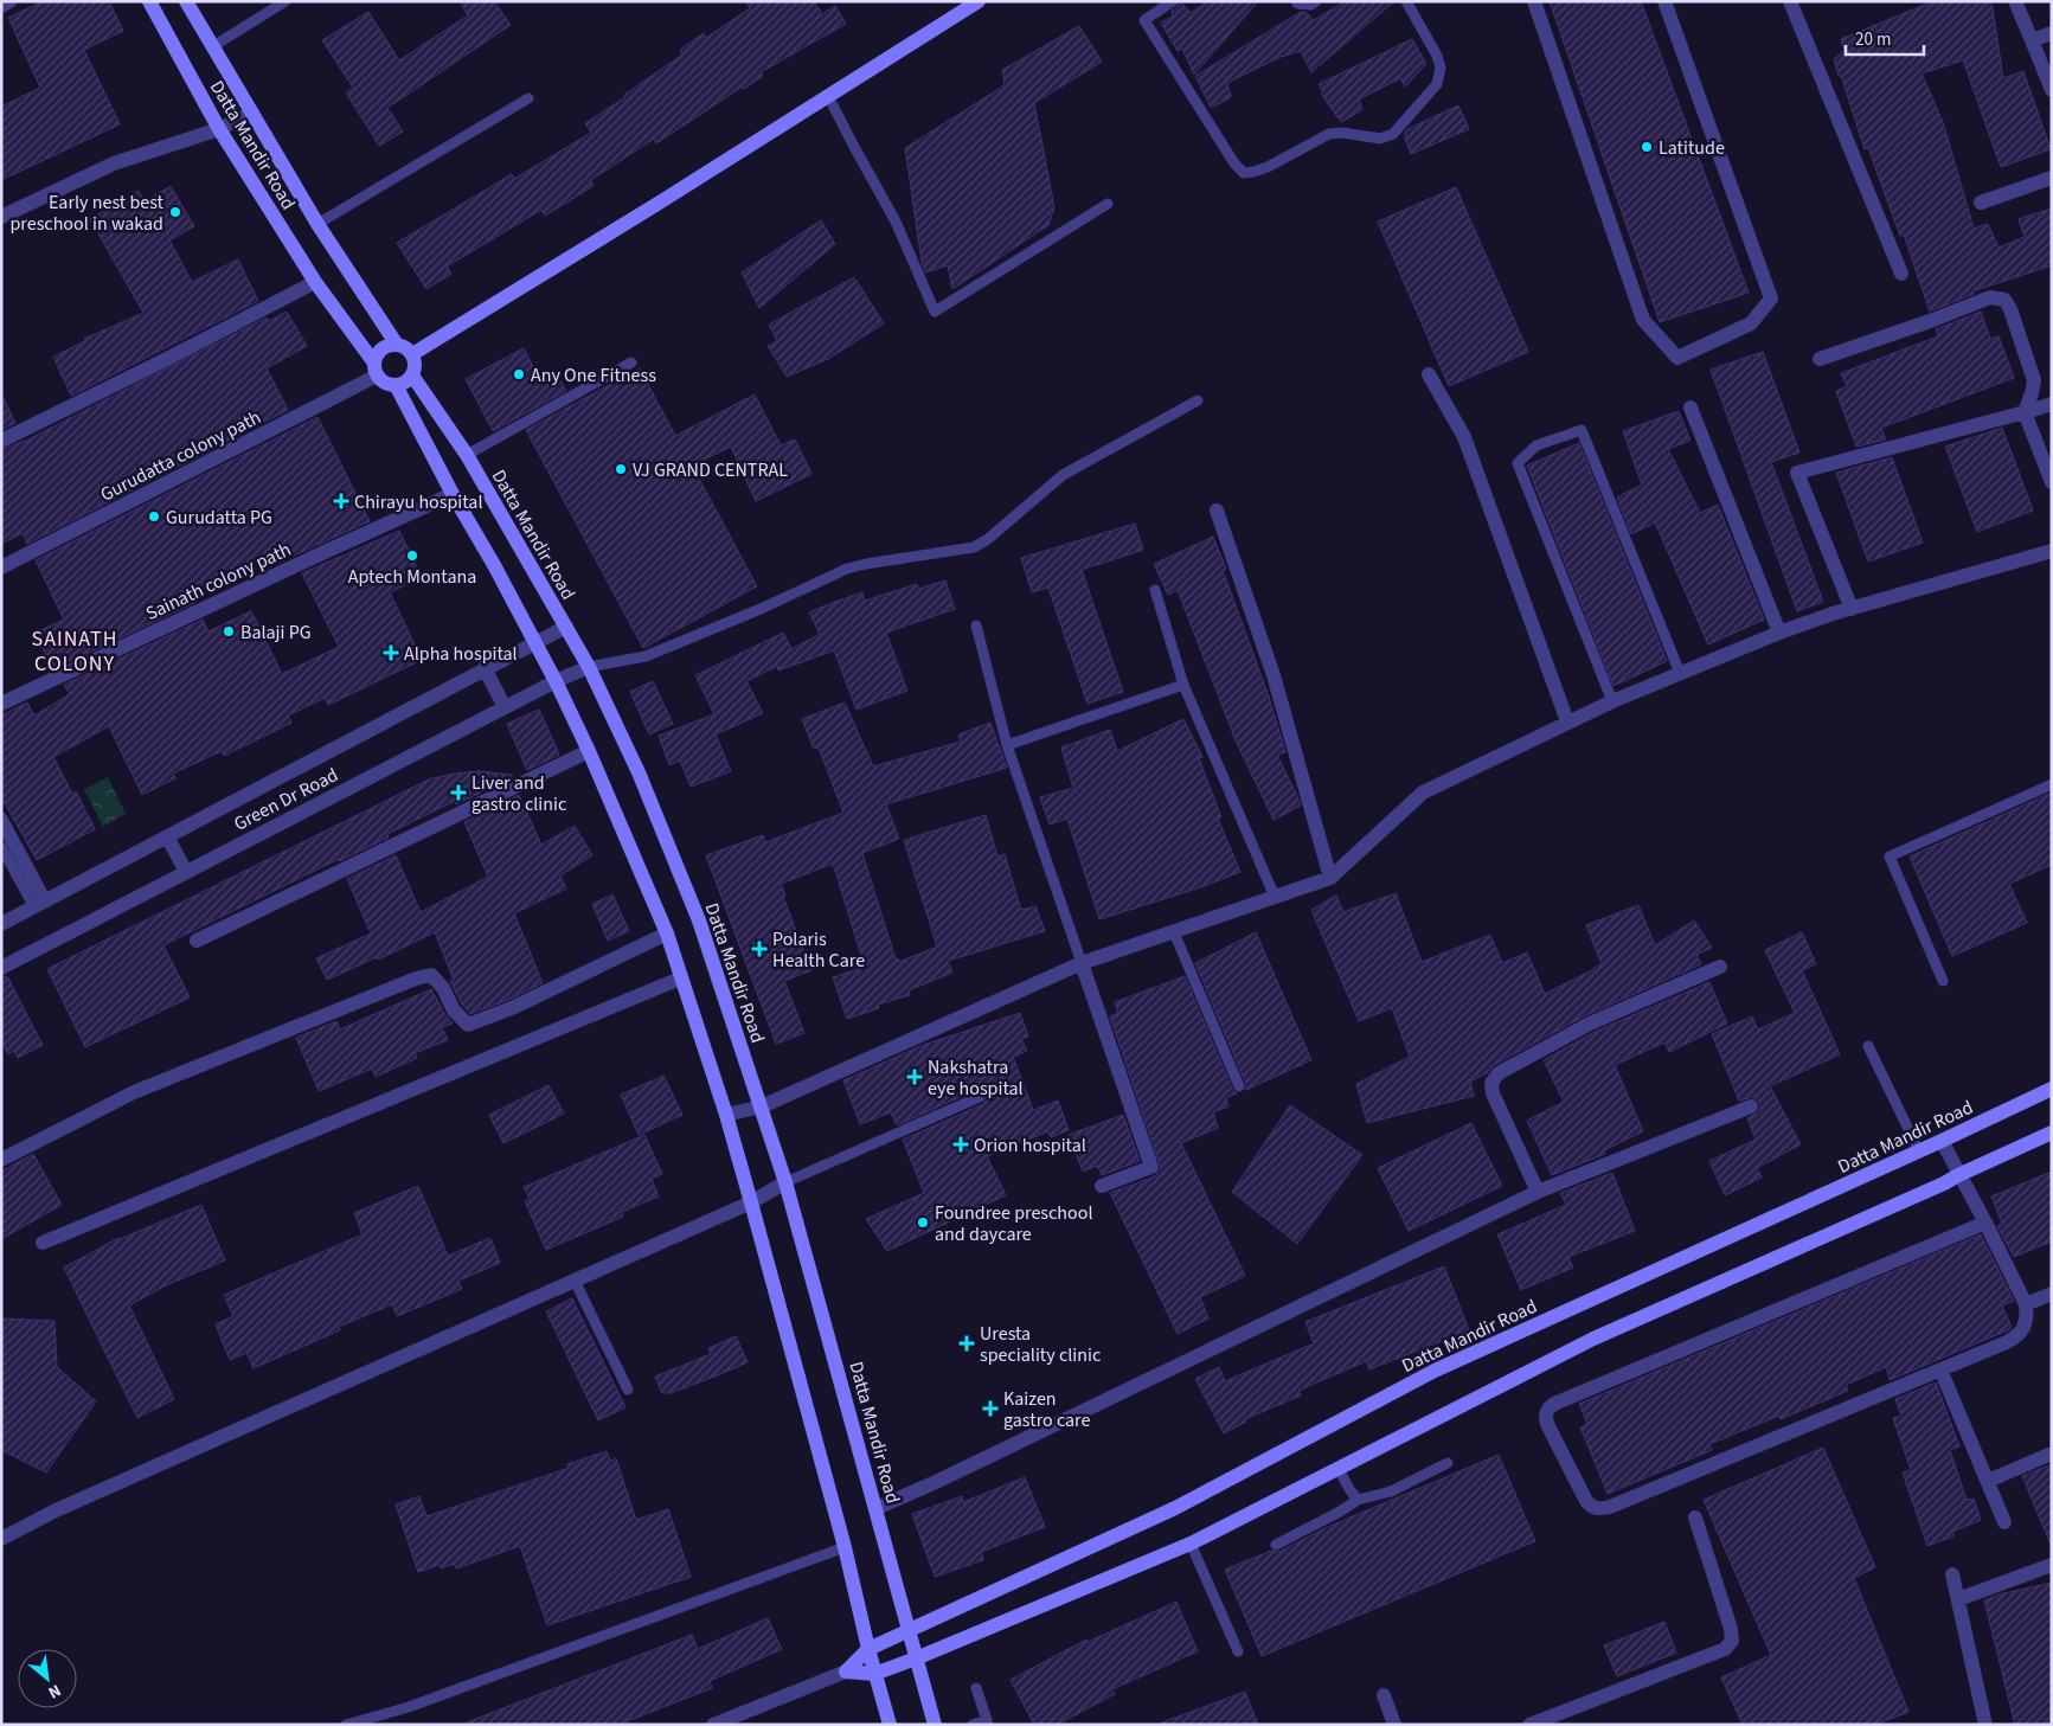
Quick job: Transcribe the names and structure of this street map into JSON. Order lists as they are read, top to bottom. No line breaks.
{"streets":{"main road":["Datta Mandir Road"],"street":["Gurudatta colony path","Sainath colony path","Green Dr Road"]},"crossings":[["Datta Mandir Road","Gurudatta colony path"],["Datta Mandir Road","Green Dr Road"]],"districts":["SAINATH COLONY"],"places":{"other":["Latitude","Early nest best preschool in wakad","Any One Fitness","VJ GRAND CENTRAL","Gurudatta PG","Aptech Montana","Balaji PG","Foundree preschool and daycare"],"health":["Chirayu hospital","Alpha hospital","Liver and gastro clinic","Polaris Health Care","Nakshatra eye hospital","Orion hospital","Uresta speciality clinic","Kaizen gastro care"]},"scale_bar":"20 m","north":"bottom right"}
